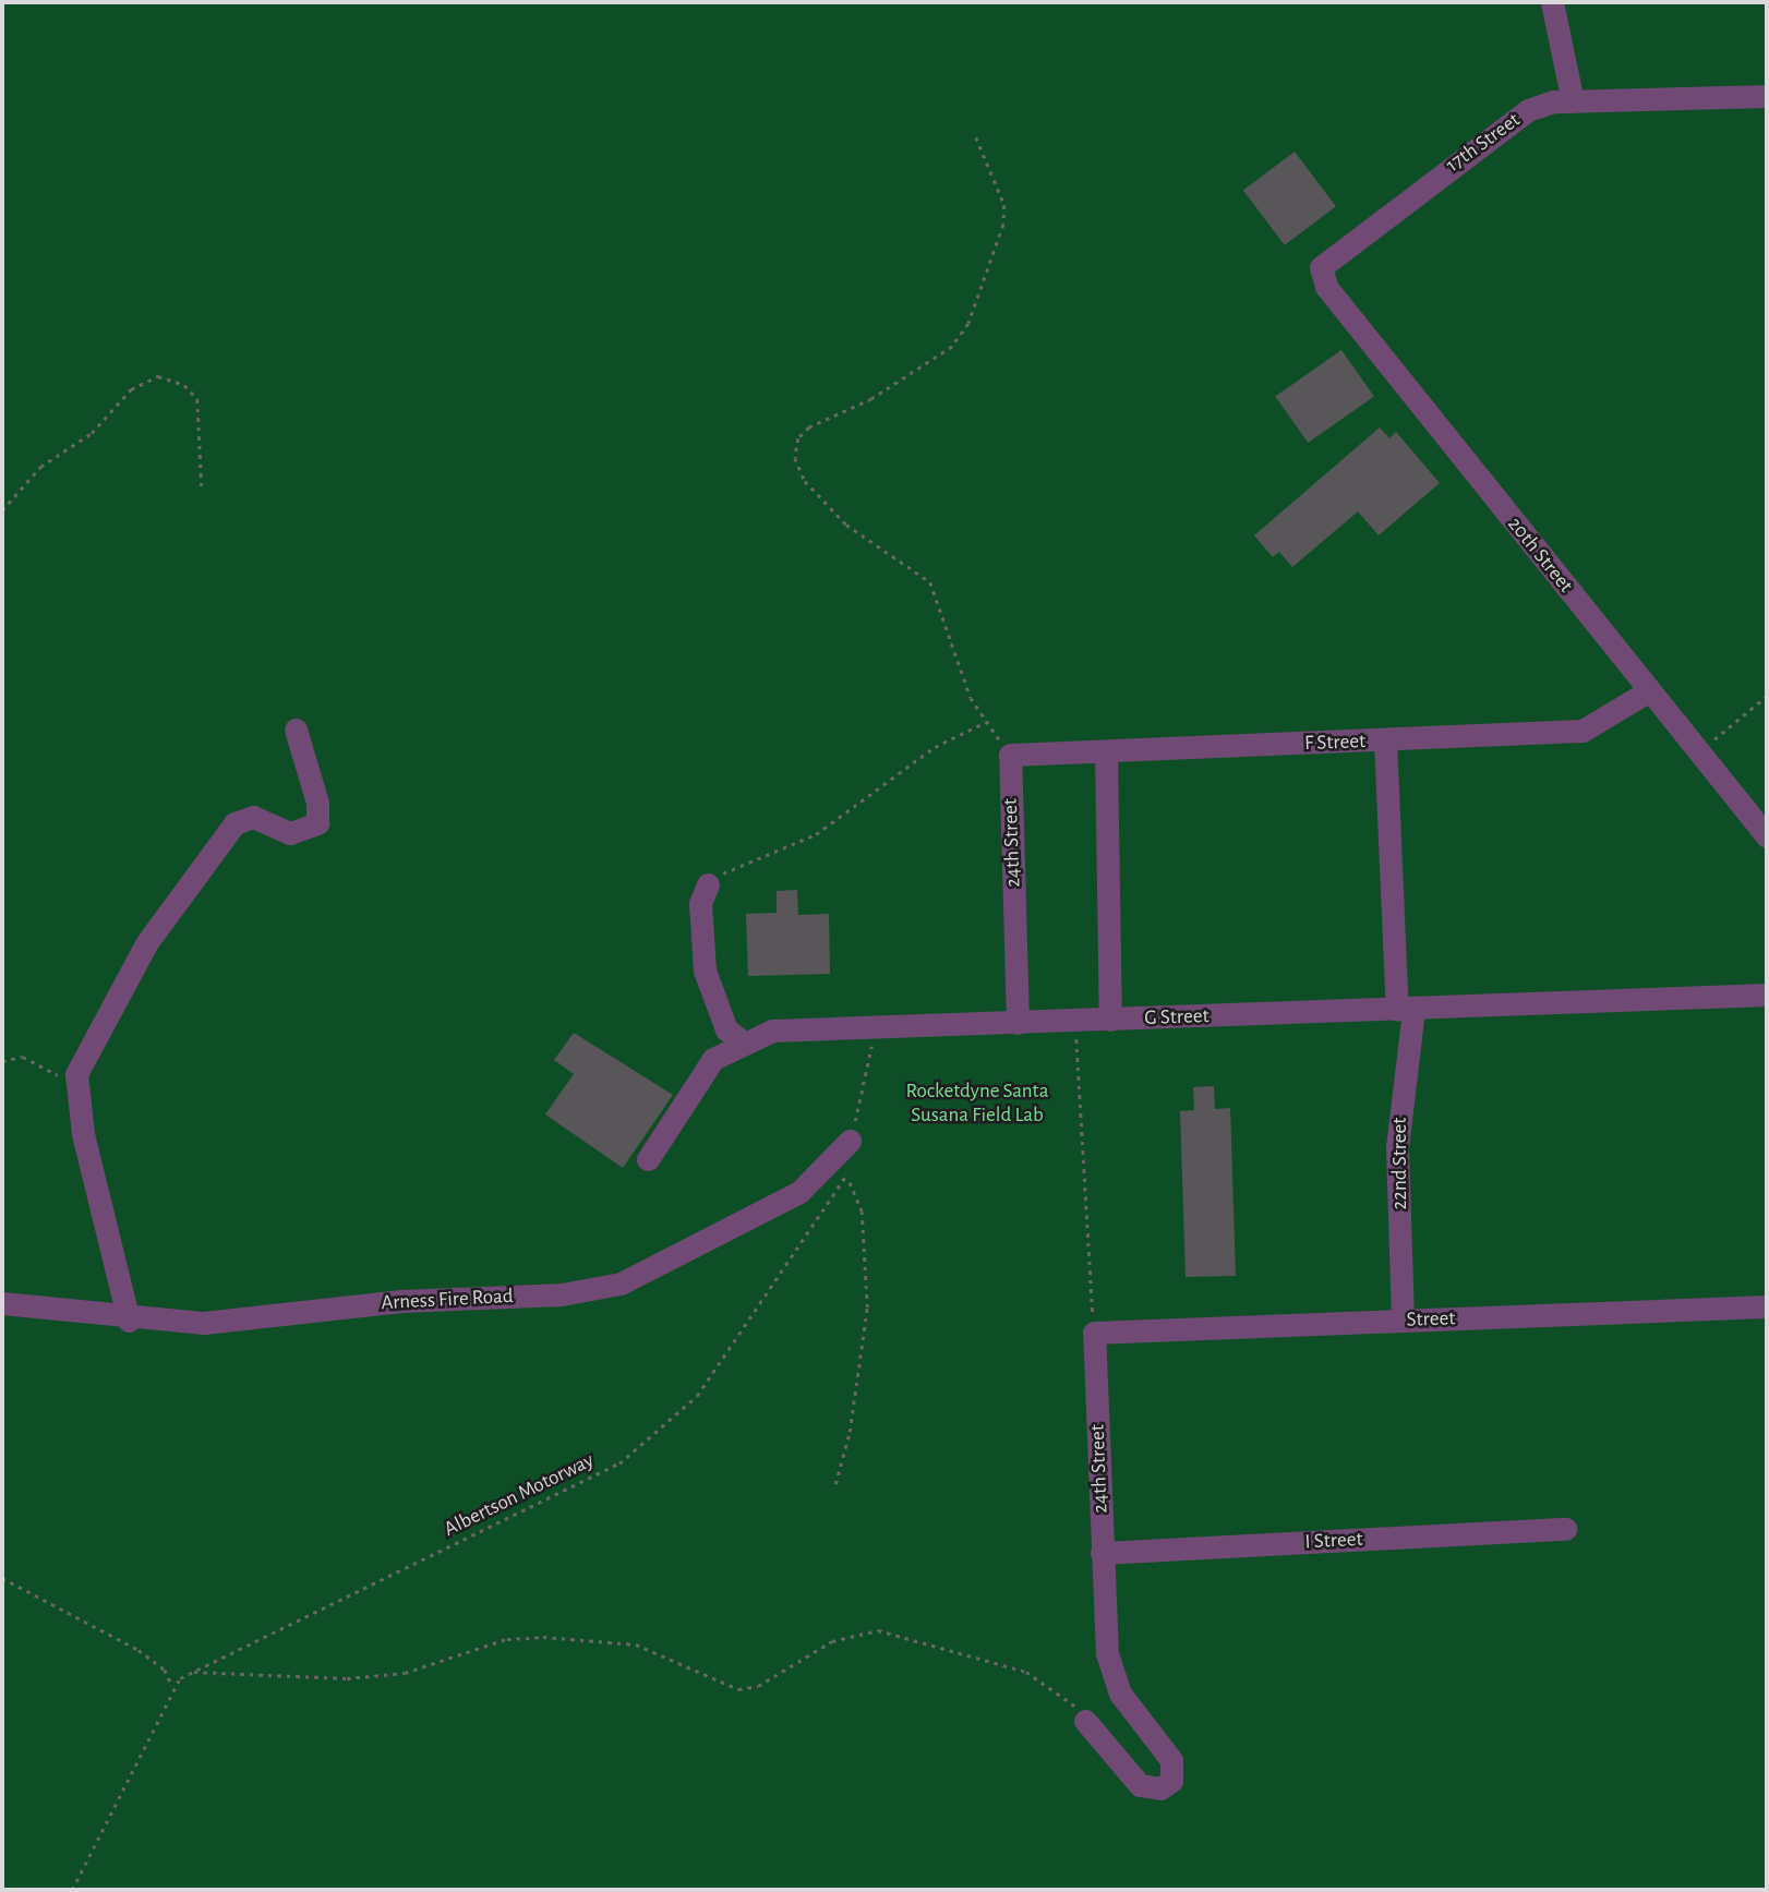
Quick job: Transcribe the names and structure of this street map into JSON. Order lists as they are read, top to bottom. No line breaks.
{"streets":{"lane":["17th Street","20th Street","F Street","24th Street","G Street","22nd Street","Arness Fire Road","Street","I Street"],"path":["Albertson Motorway"]},"crossings":[["17th Street","20th Street"],["20th Street","F Street"],["F Street","24th Street"],["F Street","22nd Street"],["24th Street","G Street"],["24th Street","Street"],["24th Street","I Street"],["G Street","22nd Street"],["22nd Street","Street"]],"parks":["Rocketdyne Santa Susana Field Lab"]}
